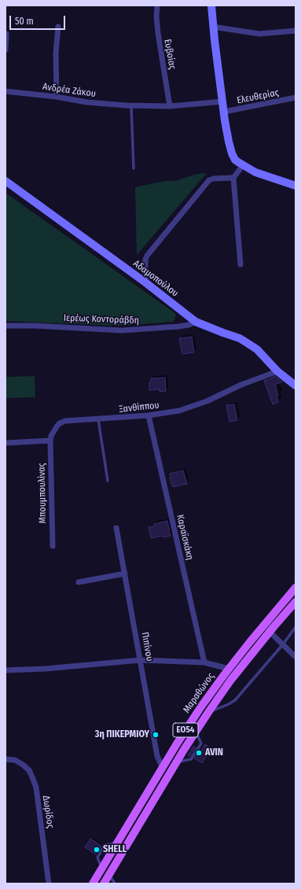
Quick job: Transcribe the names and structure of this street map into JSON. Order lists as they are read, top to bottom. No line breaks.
{"streets":{"main road":["Μαραθώνος","ΕΟ54"],"street":["Ευβοίας","Ανδρέα Ζάκου","Ελευθερίας","Αδαμοπούλου","Ιερέως Κοντοράβδη","Ξανθίππου","Μπουμπουλίνας","Καραϊσκάκη","Πιπίνου","Δωρίδος"]},"crossings":[["Ευβοίας","Ανδρέα Ζάκου"],["Αδαμοπούλου","Ιερέως Κοντοράβδη"],["Αδαμοπούλου","Ξανθίππου"],["Ξανθίππου","Μπουμπουλίνας"],["Ξανθίππου","Καραϊσκάκη"],["Πιπίνου","Μαραθώνος"]],"places":["3η ΠΙΚΕΡΜΙΟΥ","AVIN","SHELL"],"scale_bar":"50 m"}
